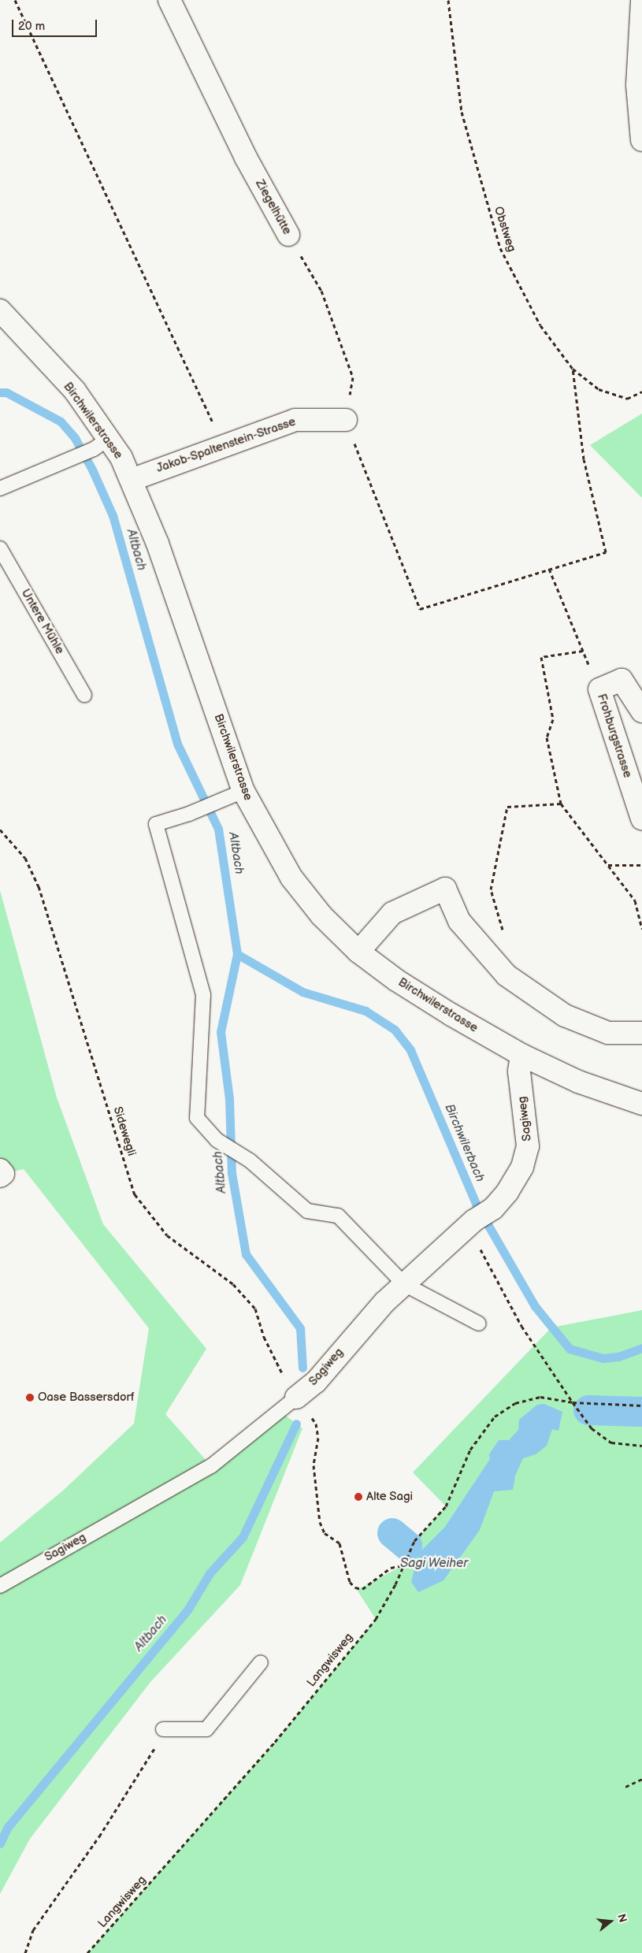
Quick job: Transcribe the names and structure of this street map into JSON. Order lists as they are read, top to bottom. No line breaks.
{"streets":{"street":["Ziegelhütte","Birchwilerstrasse","Jakob-Spaltenstein-Strasse","Frohburgstrasse","Sagiweg"],"lane":["Untere Mühle"],"path":["Obstweg","Sidewegli","Langwisweg"]},"crossings":[["Ziegelhütte","Jakob-Spaltenstein-Strasse"],["Birchwilerstrasse","Jakob-Spaltenstein-Strasse"],["Birchwilerstrasse","Sagiweg"],["Sagiweg","Sidewegli"],["Sidewegli","Langwisweg"]],"water":["Altbach","Birchwilerbach","Sagi Weiher"],"places":["Oase Bassersdorf","Alte Sagi"],"scale_bar":"20 m","north":"right"}
